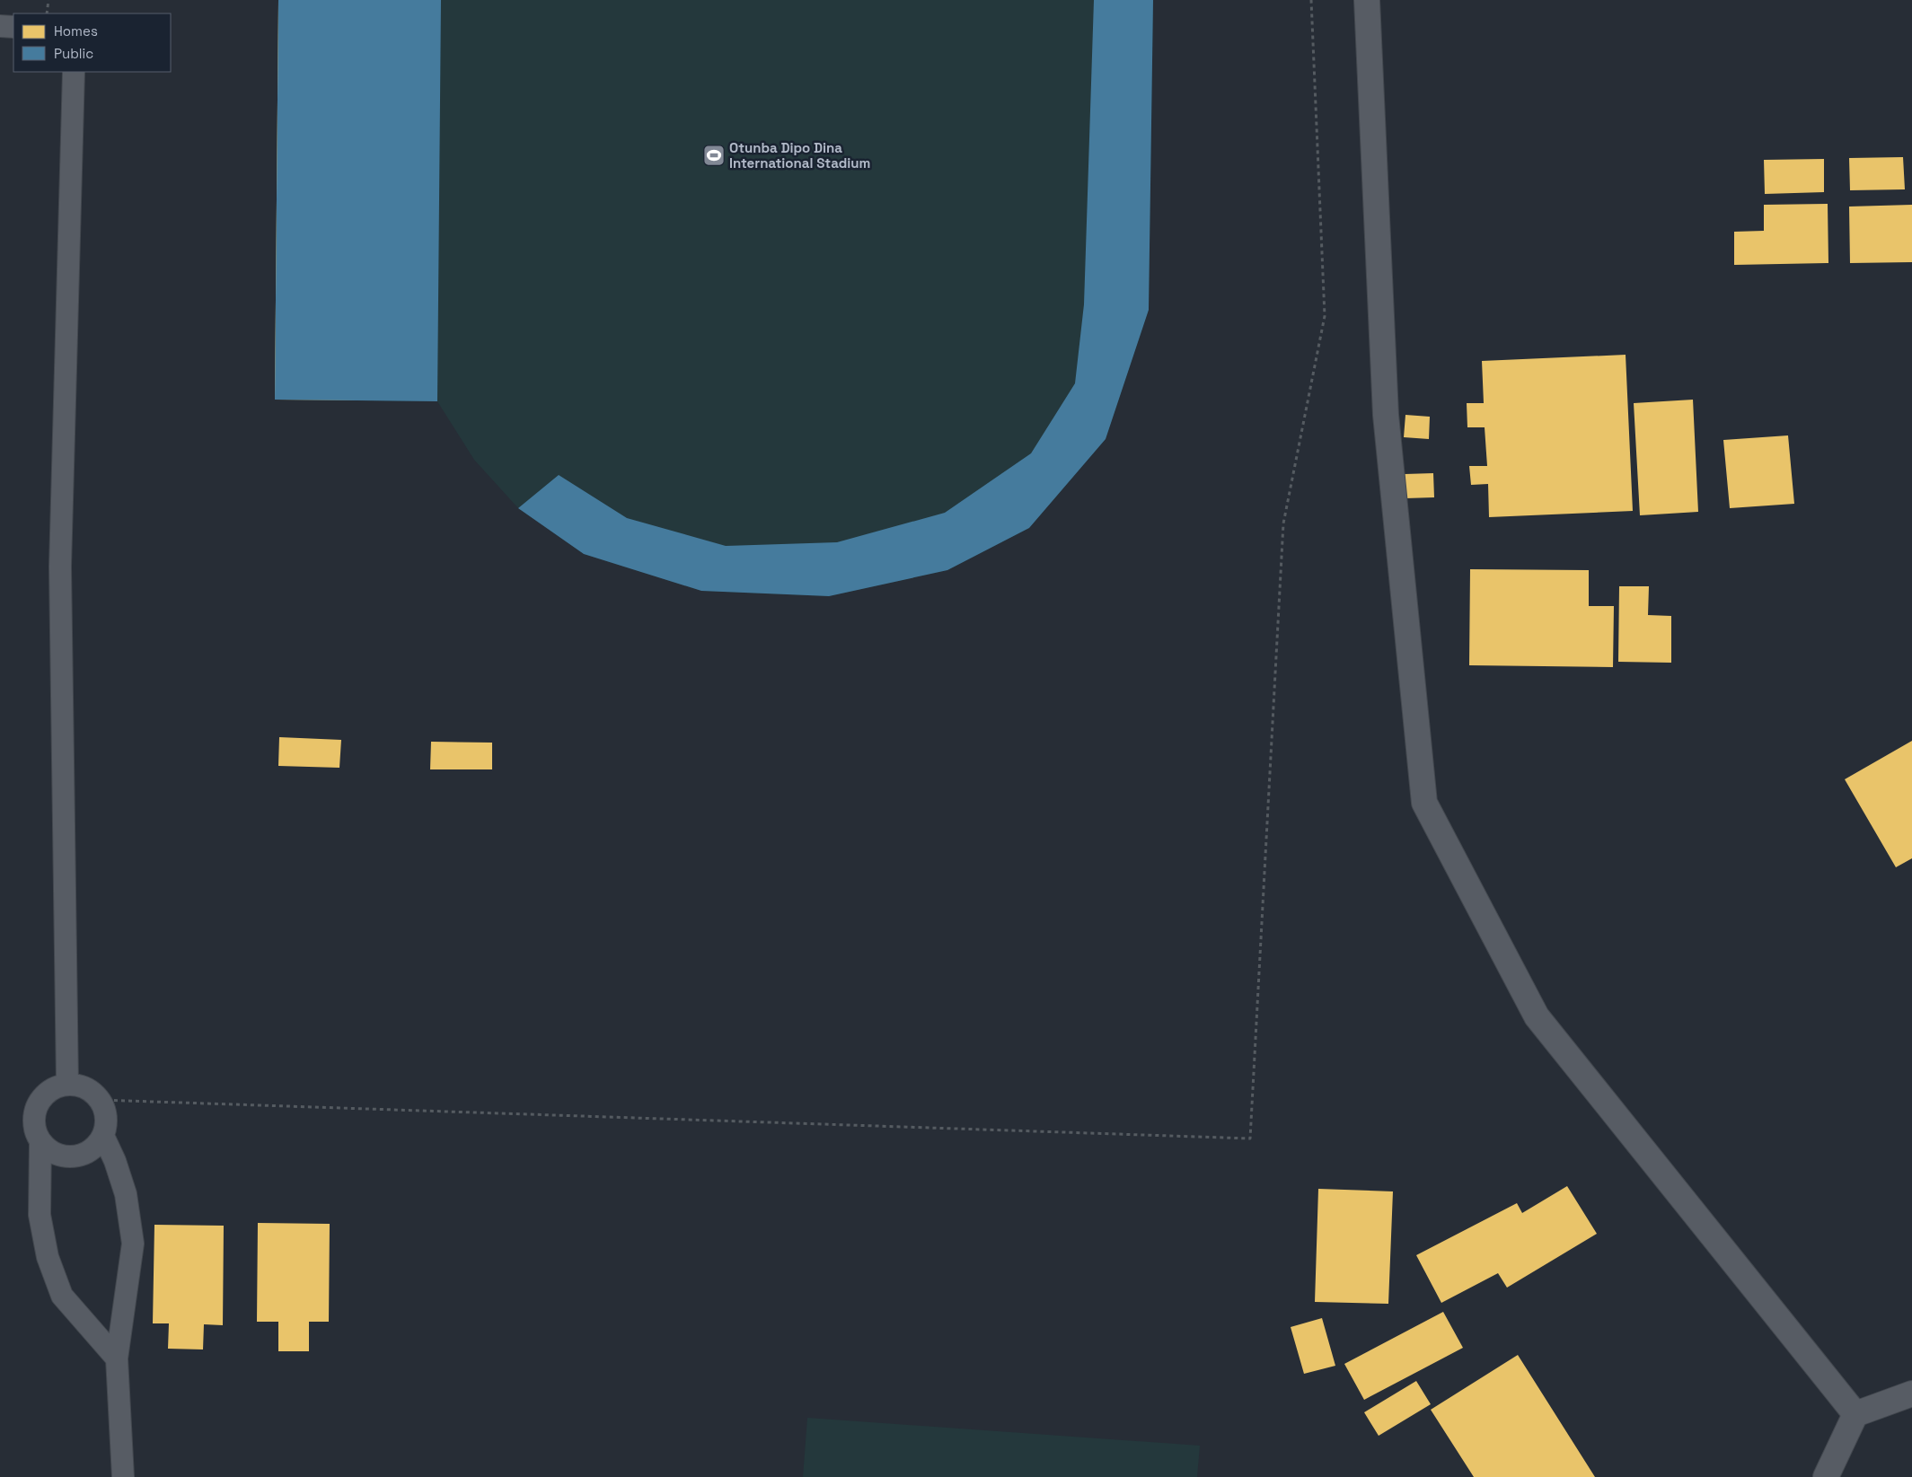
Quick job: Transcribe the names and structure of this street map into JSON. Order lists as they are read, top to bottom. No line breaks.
{"places":{"sports":["Otunba Dipo Dina International Stadium"]},"legend":["Homes","Public"]}
